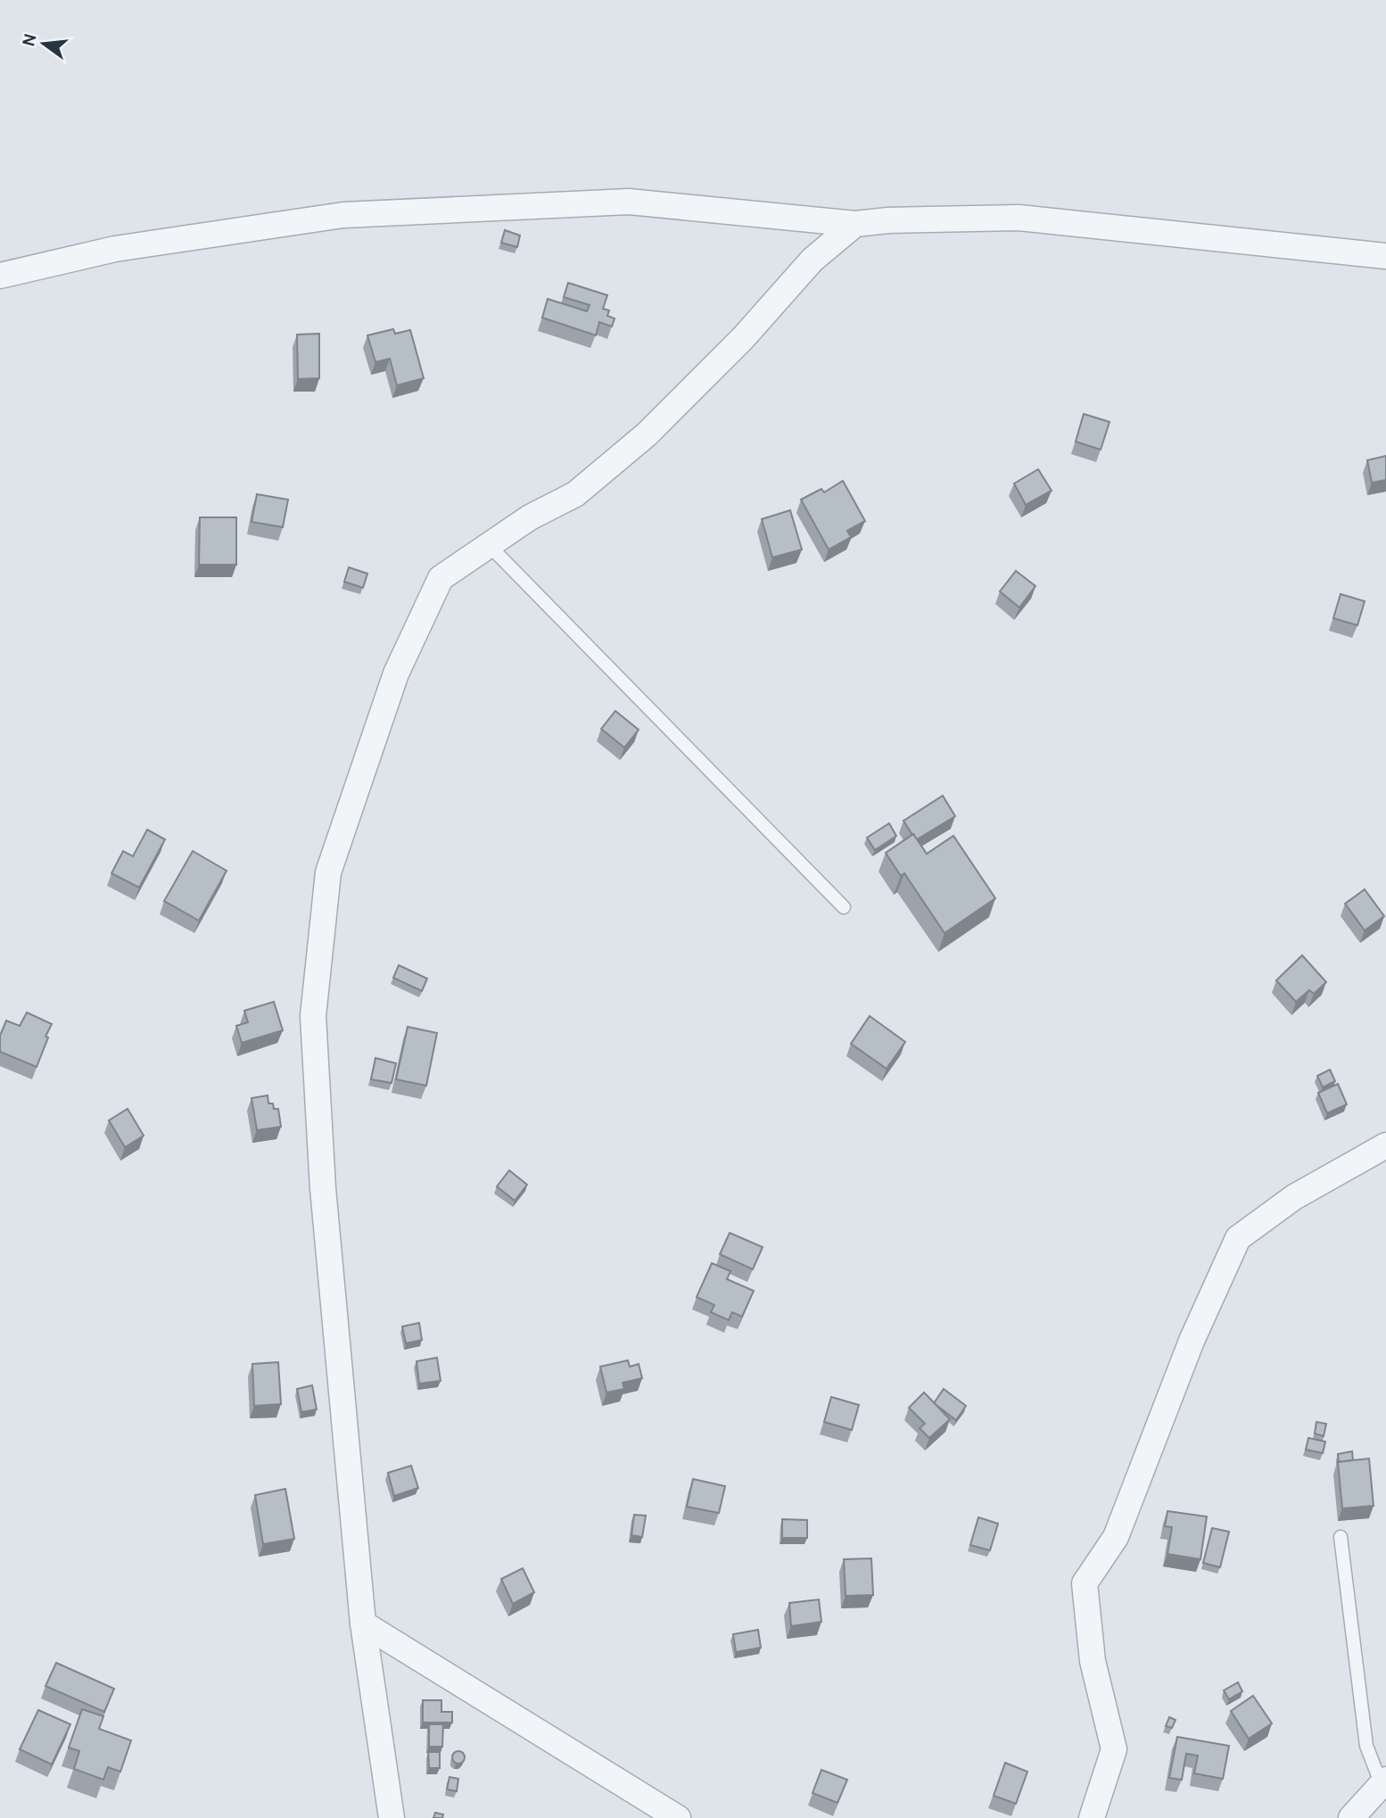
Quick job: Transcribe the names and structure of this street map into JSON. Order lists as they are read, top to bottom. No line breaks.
{"north":"left"}
